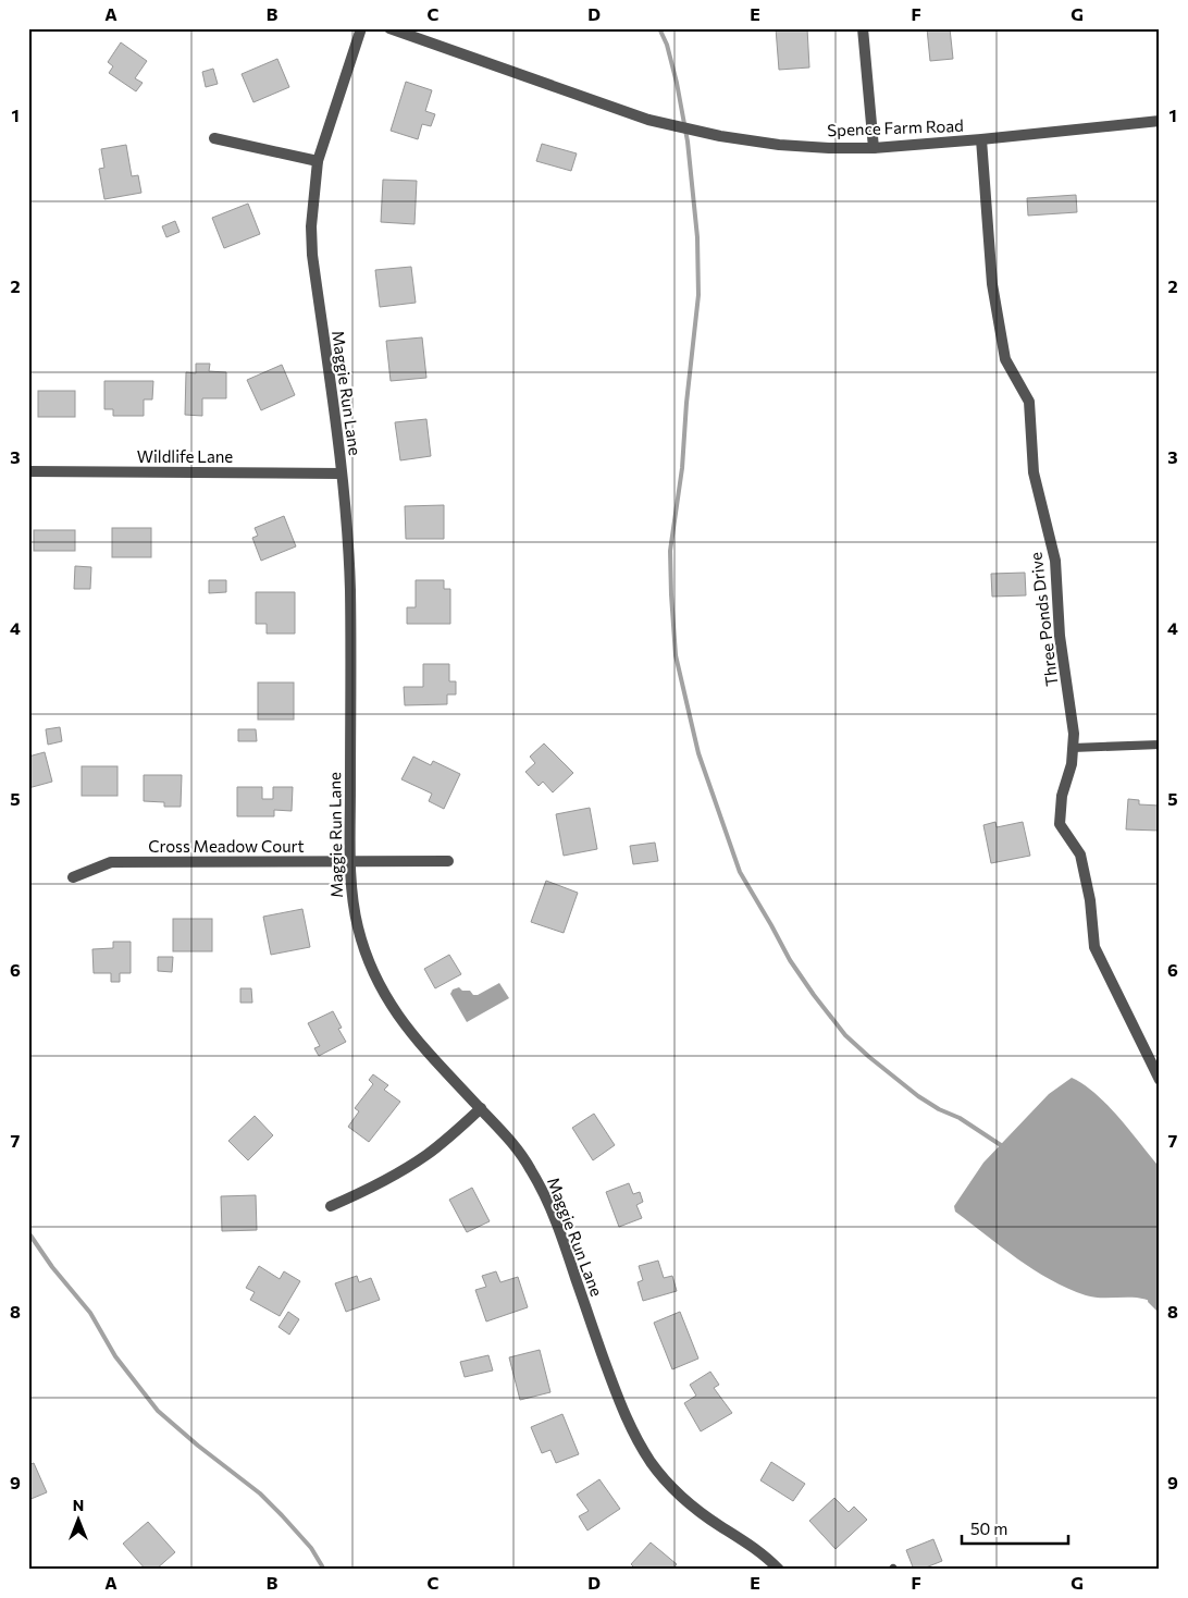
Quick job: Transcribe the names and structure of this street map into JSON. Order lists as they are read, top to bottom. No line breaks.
{"streets":{"street":["Spence Farm Road","Maggie Run Lane","Wildlife Lane","Three Ponds Drive","Cross Meadow Court"]},"crossings":[["Spence Farm Road","Three Ponds Drive"],["Maggie Run Lane","Wildlife Lane"],["Maggie Run Lane","Cross Meadow Court"]],"scale_bar":"50 m","north":"top","grid":{"columns":["A","B","C","D","E","F","G"],"rows":["1","2","3","4","5","6","7","8","9"]}}
